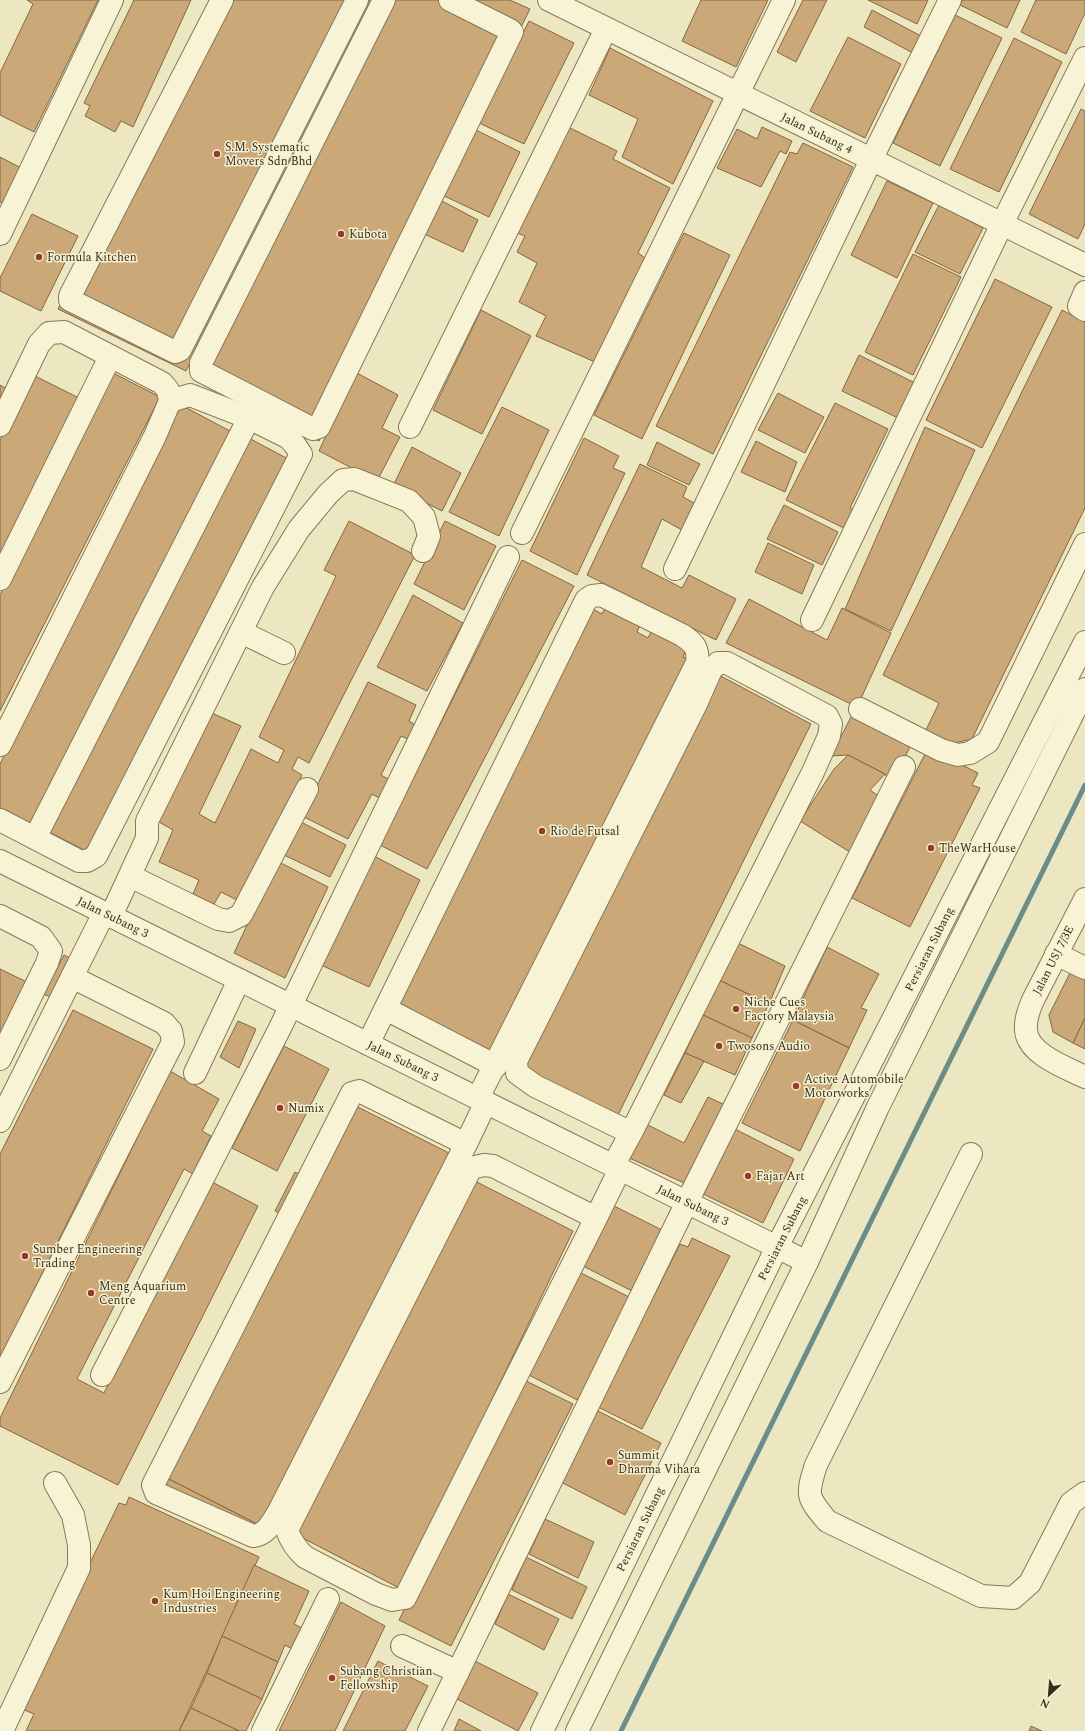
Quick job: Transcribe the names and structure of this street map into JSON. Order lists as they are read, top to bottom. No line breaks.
{"streets":{"street":["Jalan Subang 4","Jalan Subang 3","Persiaran Subang","Jalan USJ 7/3E"]},"crossings":[["Jalan Subang 3","Persiaran Subang"]],"places":["S.M. Systematic Movers Sdn Bhd","Kubota","Formula Kitchen","Rio de Futsal","TheWarHouse","Niche Cues Factory Malaysia","Twosons Audio","Active Automobile Motorworks","Numix","Fajar Art","Sumber Engineering Trading","Meng Aquarium Centre","Summit Dharma Vihara","Kum Hoi Engineering Industries","Subang Christian Fellowship"],"north":"bottom left"}
